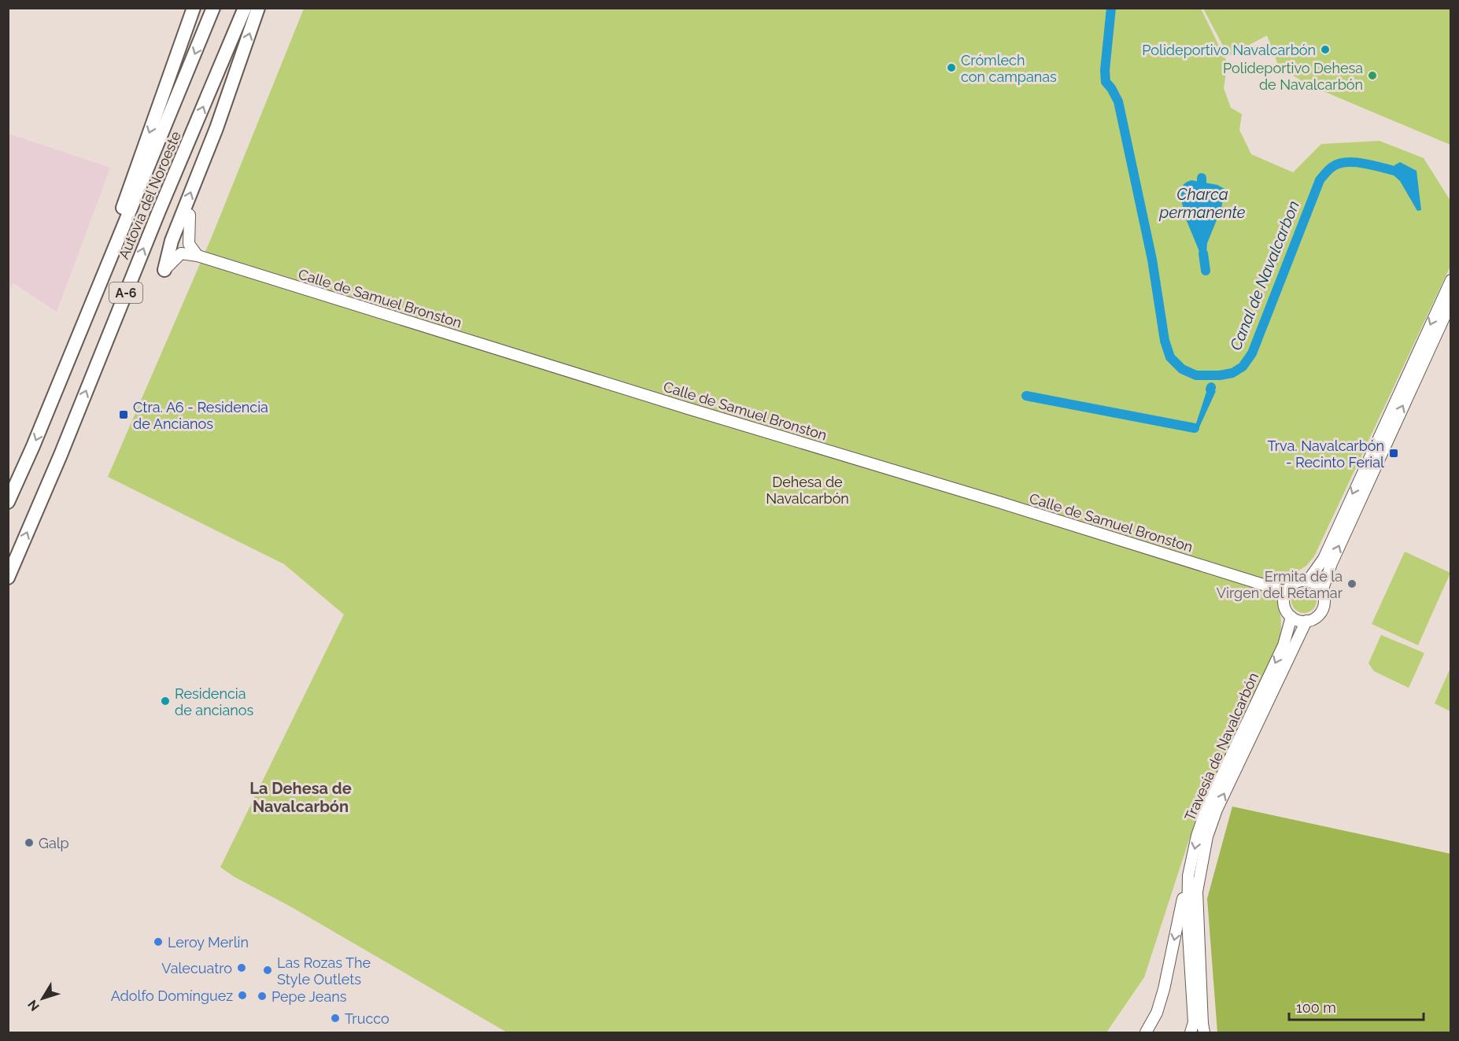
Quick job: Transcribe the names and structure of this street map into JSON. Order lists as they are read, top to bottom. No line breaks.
{"streets":{"highway":["Autovía del Noroeste","A-6"],"street":["Calle de Samuel Bronston","Travesía de Navalcarbón"]},"crossings":[["Calle de Samuel Bronston","Travesía de Navalcarbón"]],"districts":["La Dehesa de Navalcarbón"],"water":["Charca permanente","Canal de Navalcarbon"],"parks":["Dehesa de Navalcarbón"],"places":{"other":["Polideportivo Navalcarbón","Crómlech con campanas","Polideportivo Dehesa de Navalcarbón","Ermita de la Virgen del Retamar","Residencia de ancianos","Galp","Leroy Merlin","Valecuatro","Las Rozas The Style Outlets","Adolfo Domínguez","Pepe Jeans","Trucco"],"transit":["Ctra. A6 - Residencia de Ancianos","Trva. Navalcarbón - Recinto Ferial"]},"scale_bar":"100 m","north":"bottom left"}
